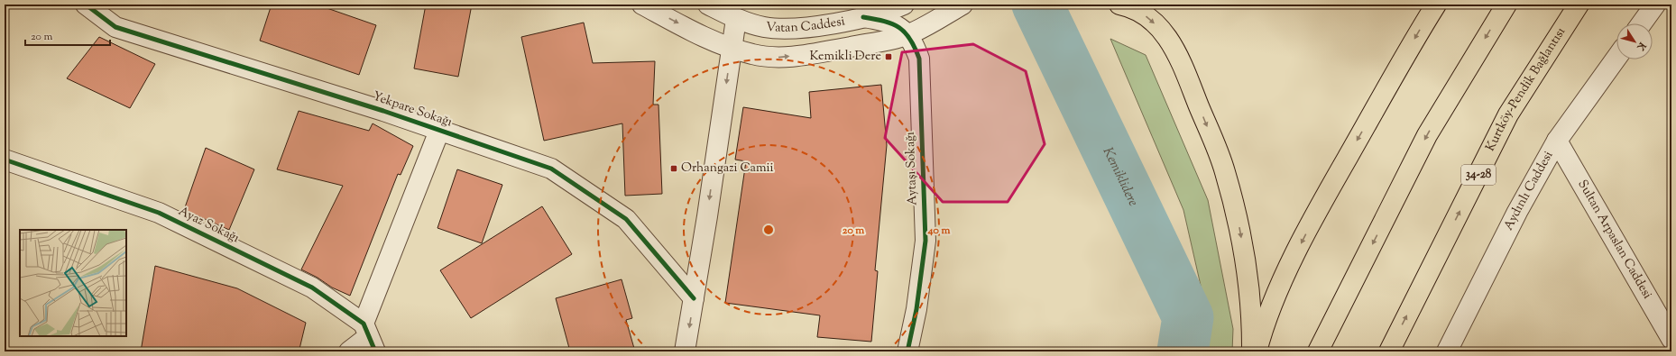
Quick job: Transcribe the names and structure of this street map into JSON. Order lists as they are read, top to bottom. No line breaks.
{"streets":{"highway":["Kurtköy-Pendik Bağlantısı","34-28"],"street":["Vatan Caddesi","Yekpare Sokağı","Aytaşı Sokağı","Aydınlı Caddesi","Ayaz Sokağı","Sultan Arpaslan Caddesi"]},"crossings":[["Vatan Caddesi","Aytaşı Sokağı"],["Aydınlı Caddesi","Sultan Arpaslan Caddesi"]],"water":["Kemiklidere"],"places":{"transit":["Kemikli Dere","Orhangazi Camii"]},"scale_bar":"20 m","north":"bottom right","rings":["20 m","40 m"]}
